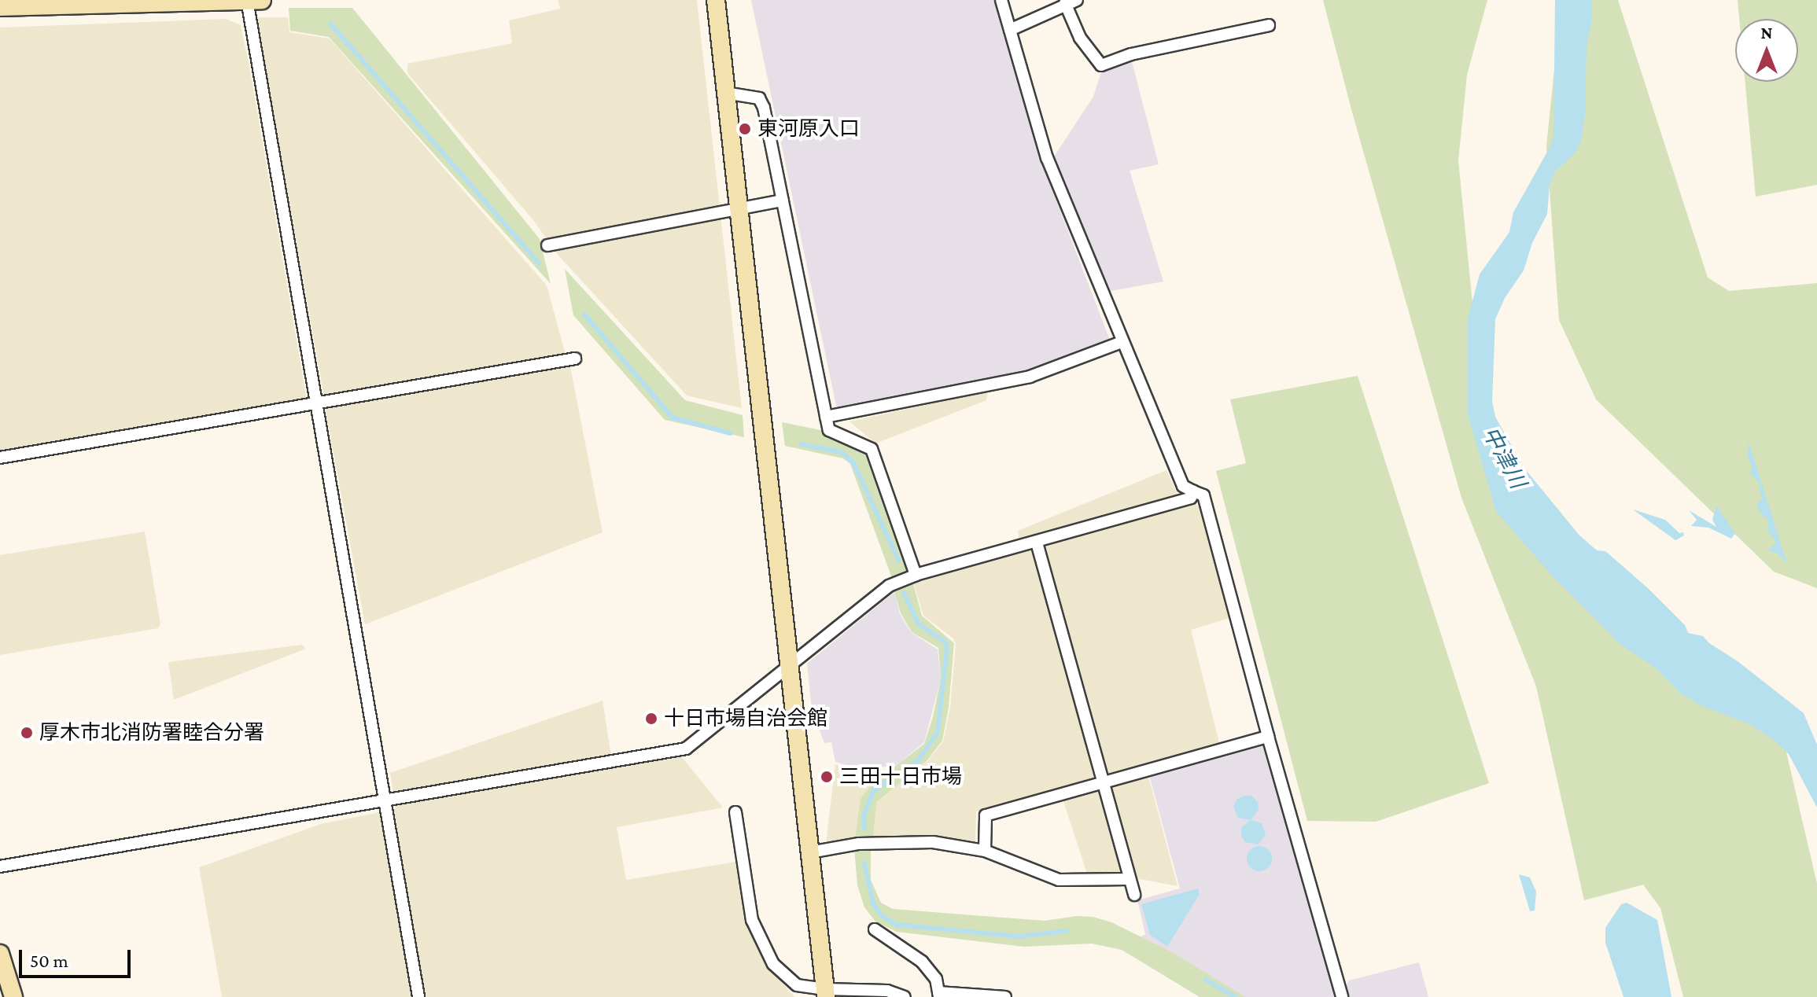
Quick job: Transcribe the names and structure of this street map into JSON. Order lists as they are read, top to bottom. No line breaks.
{"water":["中津川"],"places":["東河原入口","十日市場自治会館","厚木市北消防署睦合分署","三田十日市場"],"scale_bar":"50 m","north":"top"}
